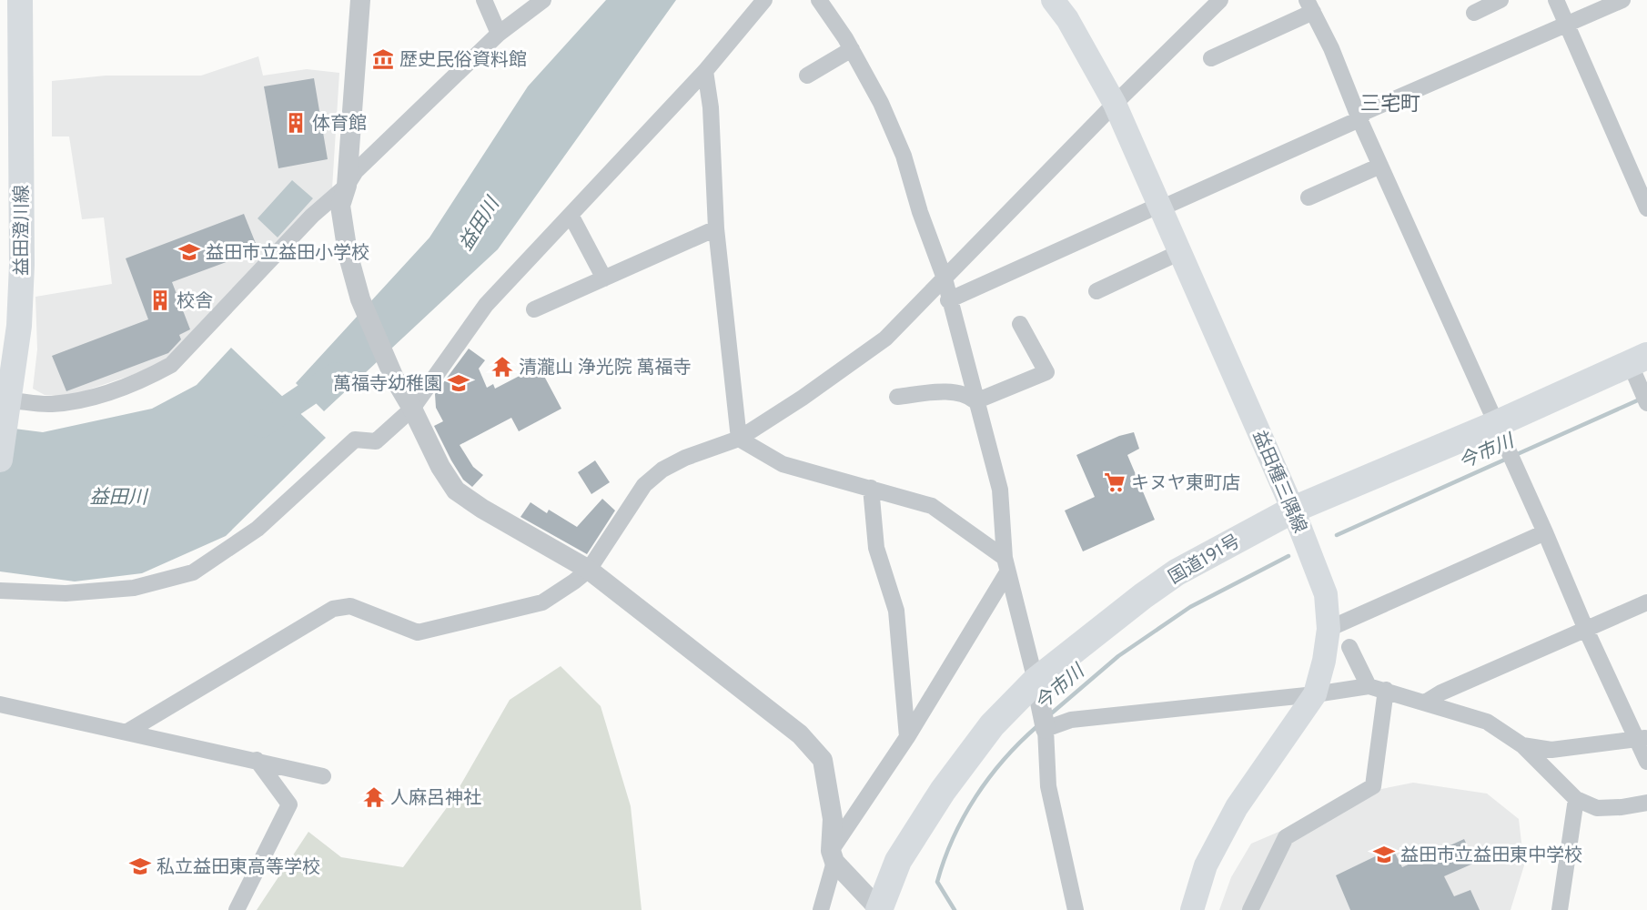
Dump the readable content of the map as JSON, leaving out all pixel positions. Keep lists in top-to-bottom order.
{
  "streets": {
    "highway": ["国道191号"],
    "main road": ["益田澄川線", "益田種三隅線"]
  },
  "crossings": [
    ["益田種三隅線", "国道191号"]
  ],
  "districts": ["三宅町"],
  "water": ["益田川", "今市川"],
  "places": {
    "museum": ["歴史民俗資料館"],
    "building": ["体育館", "校舎"],
    "school or university": [
      "益田市立益田小学校",
      "萬福寺幼稚園",
      "益田市立益田東中学校",
      "私立益田東高等学校"
    ],
    "temple": ["清瀧山 浄光院 萬福寺", "人麻呂神社"],
    "supermarket": ["キヌヤ東町店"]
  }
}
